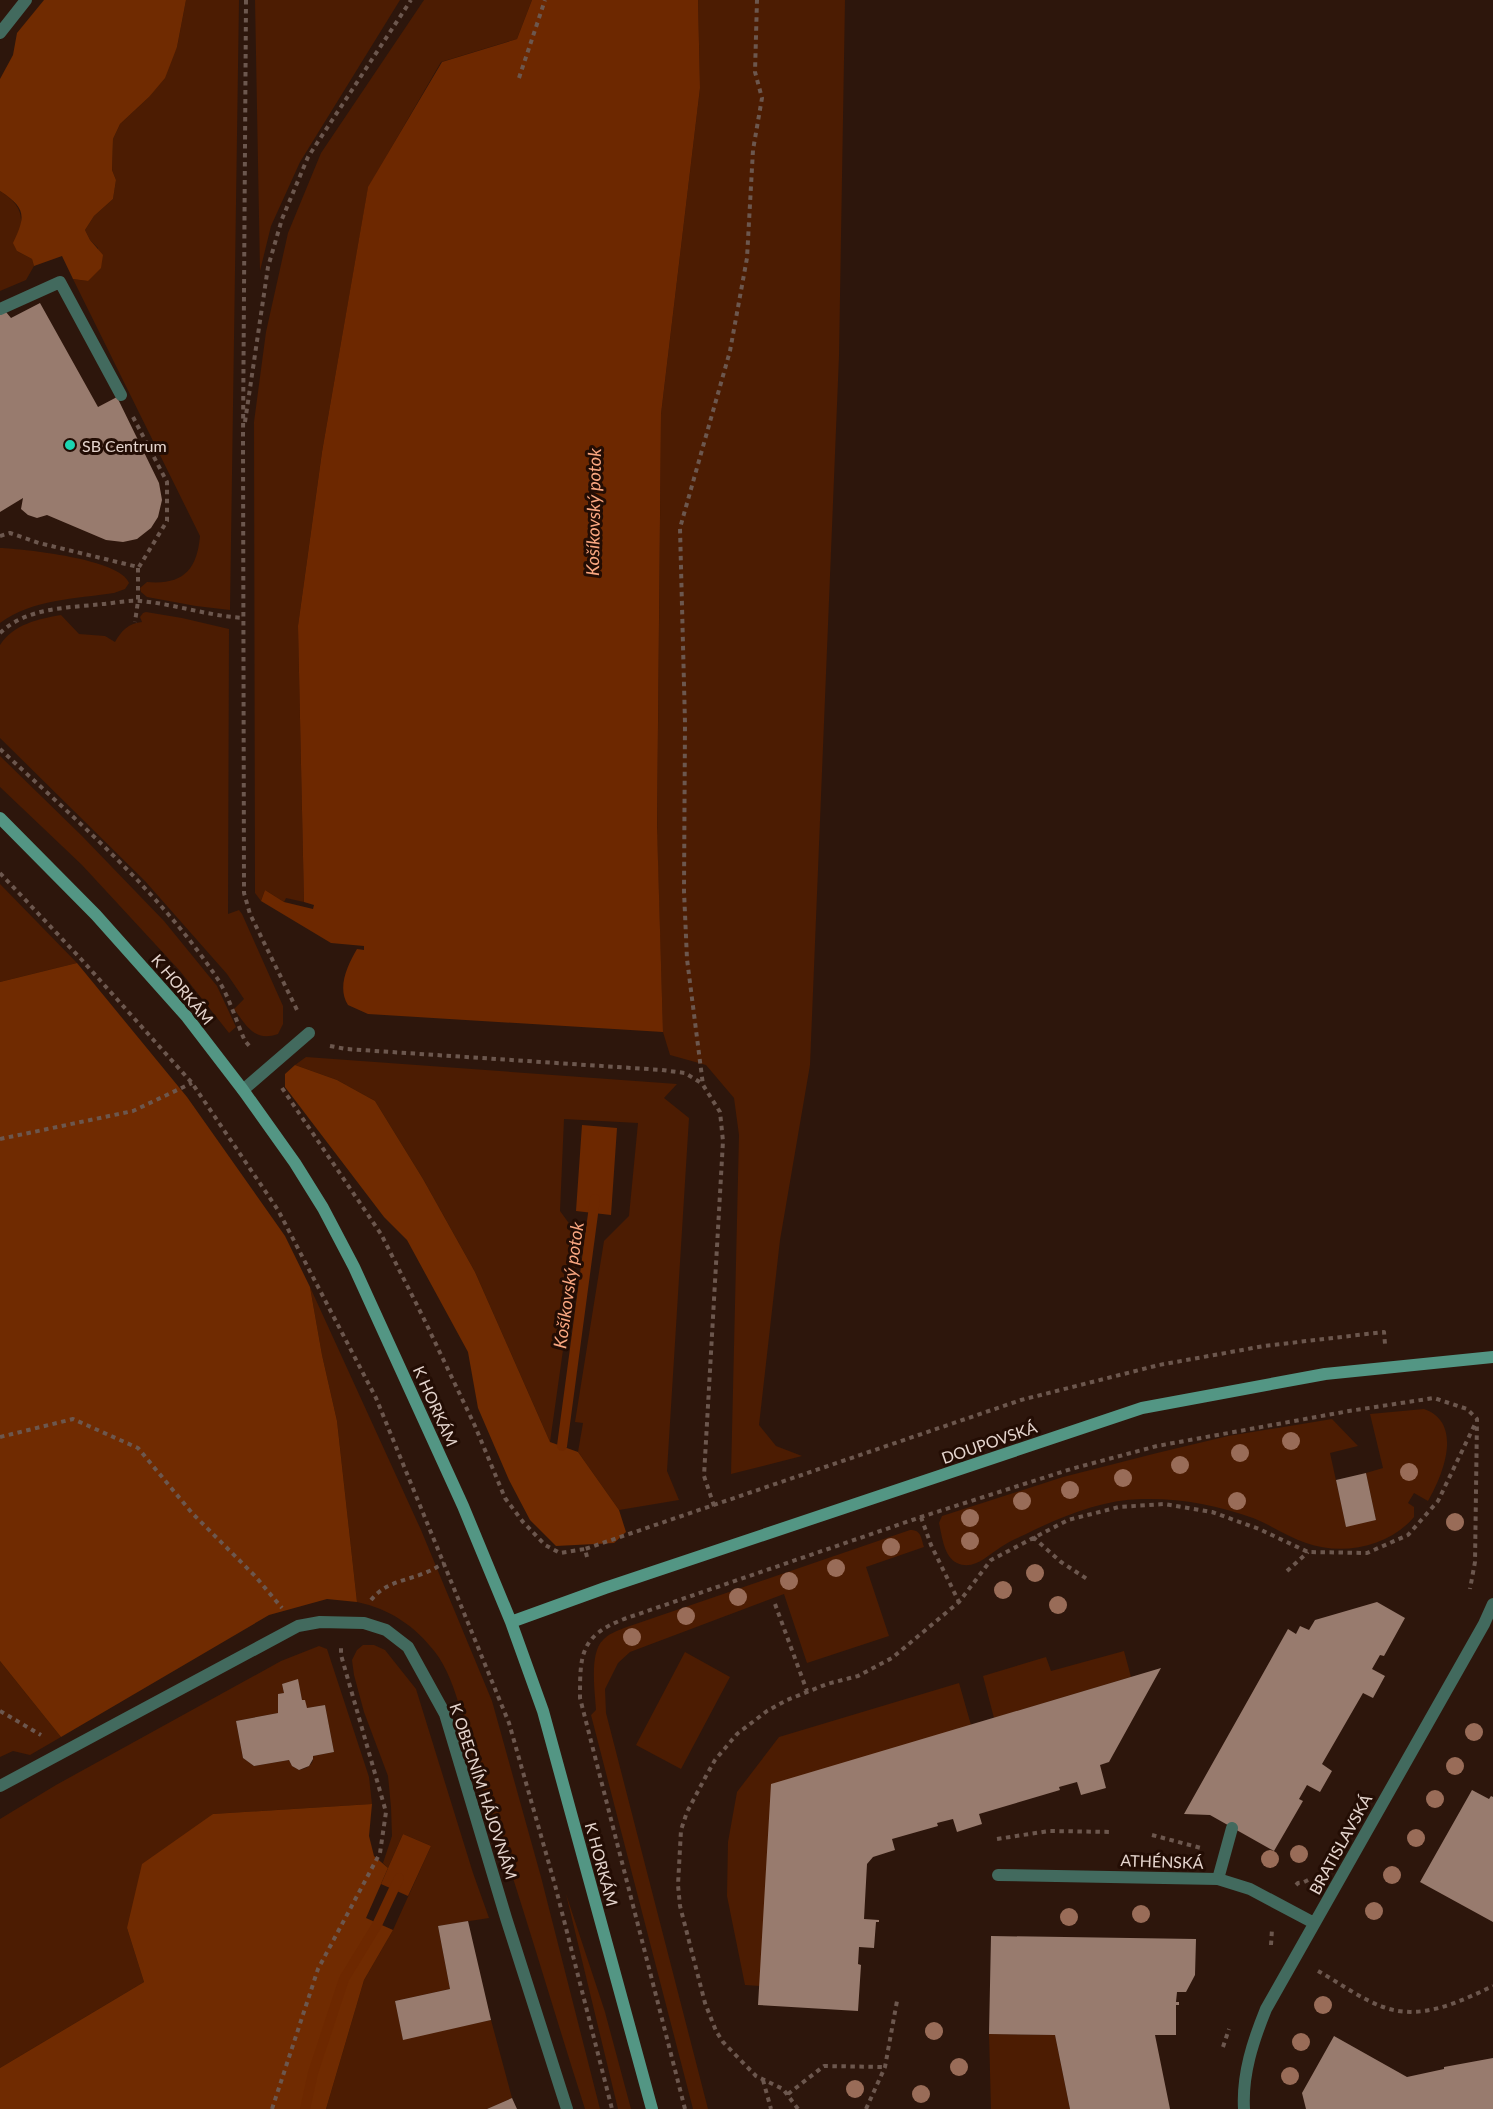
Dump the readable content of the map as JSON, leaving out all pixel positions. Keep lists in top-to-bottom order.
{
  "streets": {
    "main road": ["K HORKÁM", "DOUPOVSKÁ"],
    "street": ["K OBECNÍM HÁJOVNÁM", "BRATISLAVSKÁ", "ATHÉNSKÁ"]
  },
  "crossings": [
    ["K HORKÁM", "DOUPOVSKÁ"],
    ["BRATISLAVSKÁ", "ATHÉNSKÁ"]
  ],
  "water": ["Košíkovský potok"],
  "places": ["SB Centrum"]
}
